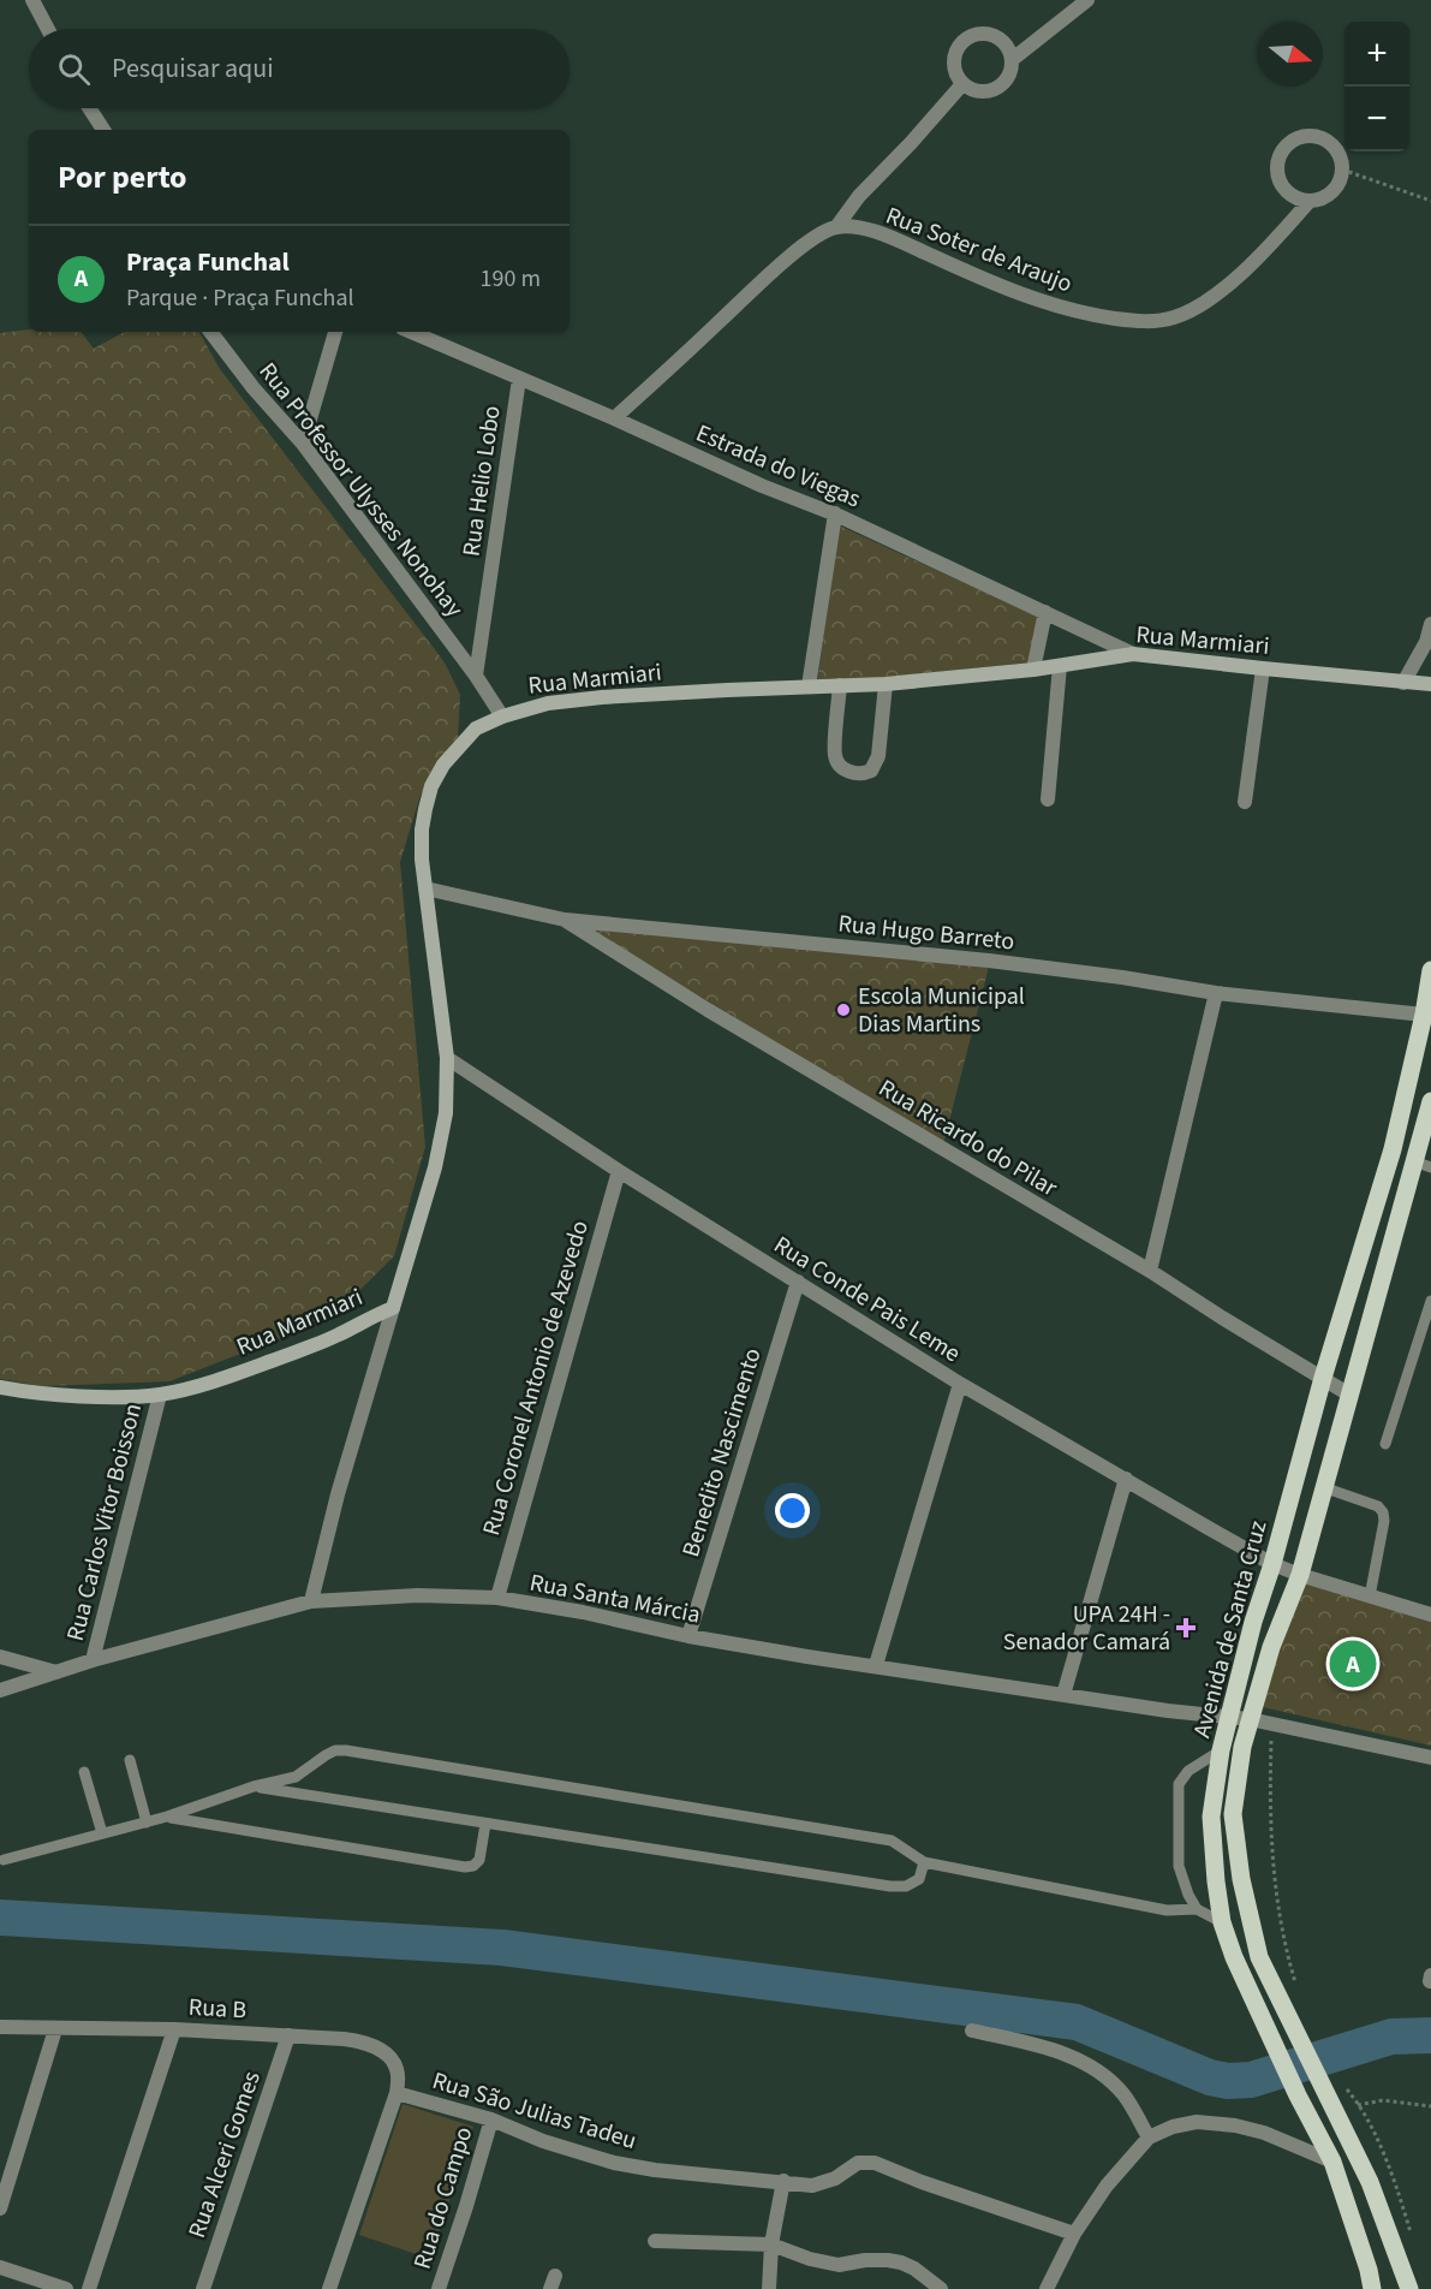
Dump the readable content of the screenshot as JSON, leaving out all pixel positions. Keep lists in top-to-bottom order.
{
  "streets": {
    "main road": ["Avenida de Santa Cruz"],
    "street": [
      "Rua Soter de Araujo",
      "Estrada do Viegas",
      "Rua Helio Lobo",
      "Rua Professor Ulysses Nonohay",
      "Rua Marmiari",
      "Rua Hugo Barreto",
      "Rua Ricardo do Pilar",
      "Rua Conde Pais Leme",
      "Rua Coronel Antonio de Azevedo",
      "Benedito Nascimento",
      "Rua Carlos Vitor Boisson",
      "Rua Santa Márcia",
      "Rua B",
      "Rua São Julias Tadeu",
      "Rua Alceri Gomes",
      "Rua do Campo"
    ]
  },
  "crossings": [
    ["Estrada do Viegas", "Rua Helio Lobo"],
    ["Estrada do Viegas", "Rua Marmiari"],
    ["Rua Helio Lobo", "Rua Professor Ulysses Nonohay"],
    ["Rua Professor Ulysses Nonohay", "Rua Marmiari"],
    ["Rua Marmiari", "Rua Hugo Barreto"],
    ["Rua Marmiari", "Rua Conde Pais Leme"],
    ["Rua Marmiari", "Rua Carlos Vitor Boisson"],
    ["Rua Hugo Barreto", "Rua Ricardo do Pilar"],
    ["Rua Hugo Barreto", "Avenida de Santa Cruz"],
    ["Rua Ricardo do Pilar", "Avenida de Santa Cruz"],
    ["Rua Conde Pais Leme", "Rua Coronel Antonio de Azevedo"],
    ["Rua Conde Pais Leme", "Benedito Nascimento"],
    ["Rua Conde Pais Leme", "Avenida de Santa Cruz"],
    ["Rua Coronel Antonio de Azevedo", "Rua Santa Márcia"],
    ["Benedito Nascimento", "Rua Santa Márcia"],
    ["Rua Carlos Vitor Boisson", "Rua Santa Márcia"],
    ["Rua Santa Márcia", "Avenida de Santa Cruz"],
    ["Rua B", "Rua São Julias Tadeu"],
    ["Rua B", "Rua Alceri Gomes"],
    ["Rua São Julias Tadeu", "Rua do Campo"]
  ],
  "places": {
    "other": ["Escola Municipal Dias Martins"],
    "health": ["UPA 24H - Senador Camará"]
  },
  "north": "right",
  "page": {
    "map_buttons": ["+", "−"],
    "search": "Pesquisar aqui",
    "heading": "Por perto",
    "list": [
      {
        "mark": "A",
        "name": "Praça Funchal",
        "note": "Parque · Praça Funchal",
        "value": "190 m"
      }
    ],
    "pins": "A"
  }
}
